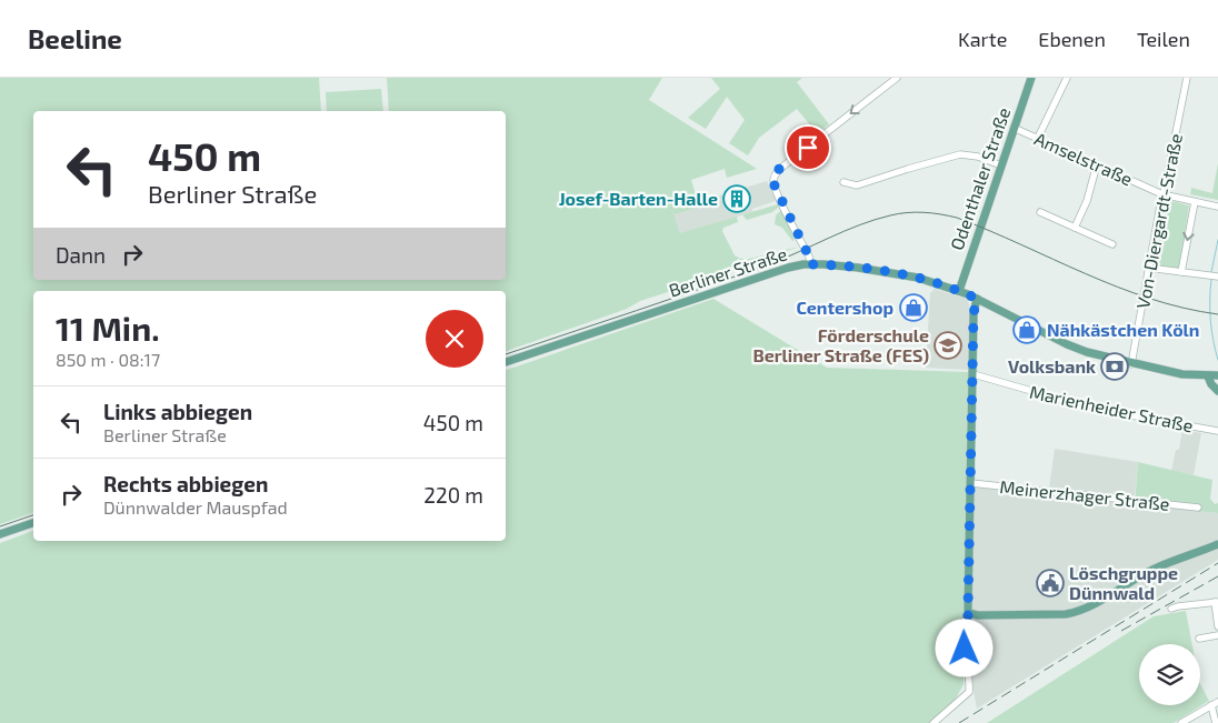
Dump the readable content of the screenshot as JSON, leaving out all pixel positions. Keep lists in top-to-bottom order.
{
  "streets": {
    "main road": ["Odenthaler Straße", "Berliner Straße"],
    "street": [
      "Amselstraße",
      "Von-Diergardt-Straße",
      "Marienheider Straße",
      "Meinerzhager Straße"
    ]
  },
  "crossings": [
    ["Amselstraße", "Odenthaler Straße"],
    ["Amselstraße", "Von-Diergardt-Straße"],
    ["Odenthaler Straße", "Berliner Straße"],
    ["Von-Diergardt-Straße", "Berliner Straße"]
  ],
  "places": {
    "building": ["Josef-Barten-Halle"],
    "shop": ["Centershop", "Nähkästchen Köln"],
    "school or university": ["Förderschule Berliner Straße (FES)"],
    "bank": ["Volksbank"],
    "public building": ["Löschgruppe Dünnwald"]
  },
  "page": {
    "header": "Beeline",
    "nav": ["Karte", "Ebenen", "Teilen"],
    "turn": ["450 m", "Berliner Straße"],
    "then": "Dann",
    "heading": ["11 Min.", "850 m · 08:17"],
    "list": [
      {
        "name": "Links abbiegen",
        "note": "Berliner Straße",
        "value": "450 m"
      },
      {
        "name": "Rechts abbiegen",
        "note": "Dünnwalder Mauspfad",
        "value": "220 m"
      }
    ]
  }
}
